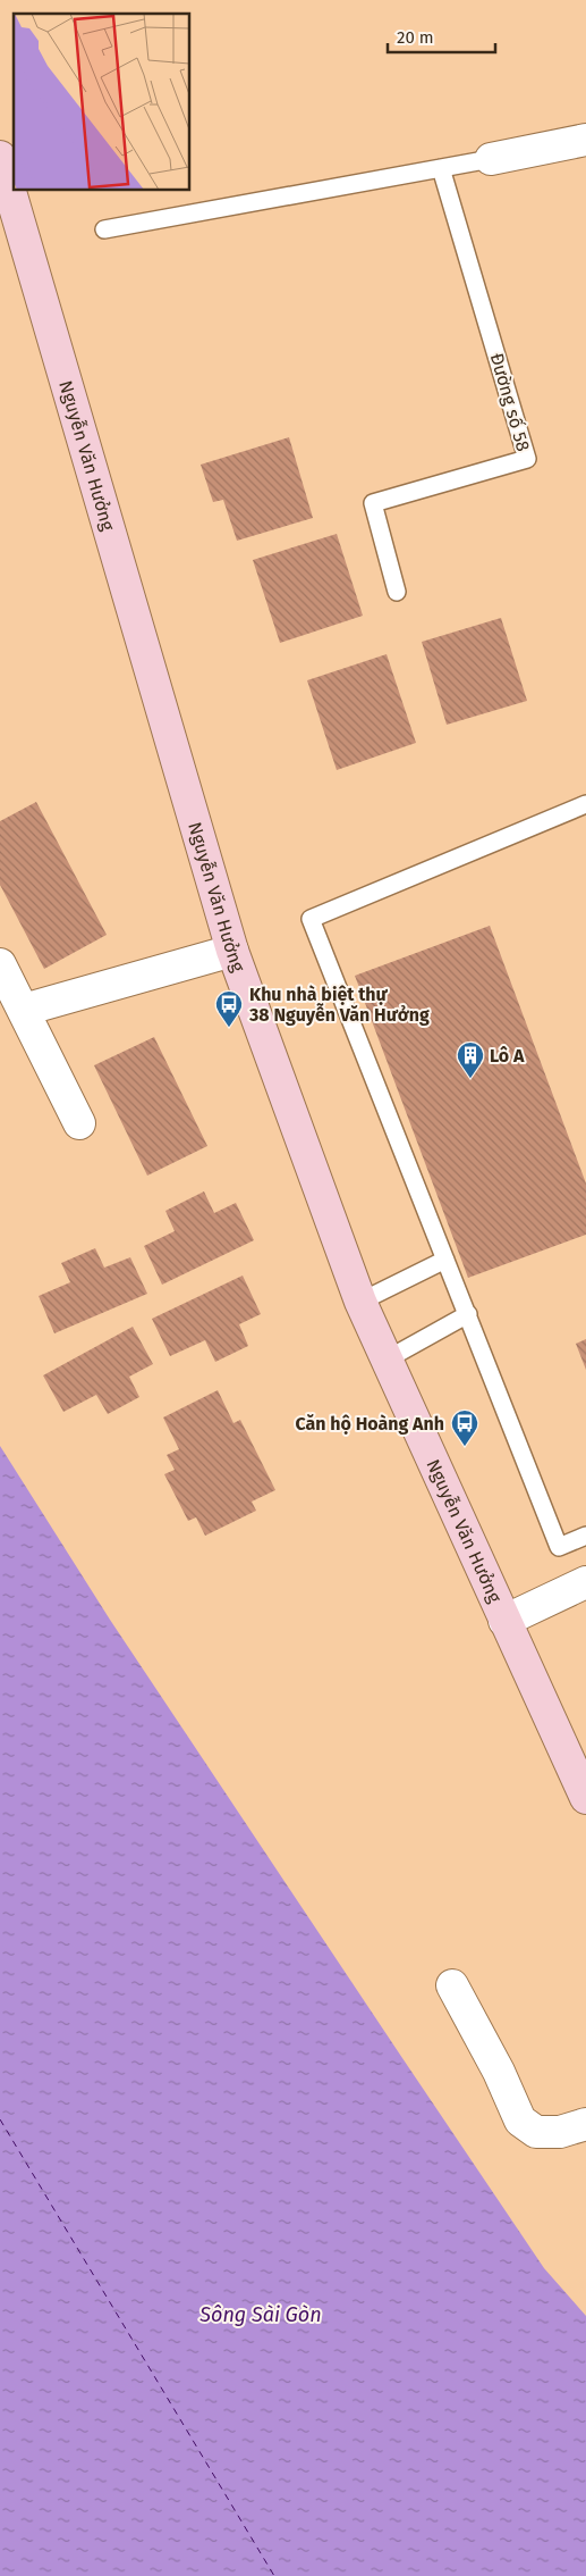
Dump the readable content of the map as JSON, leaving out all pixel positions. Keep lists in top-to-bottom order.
{
  "streets": {
    "main road": ["Nguyễn Văn Hưởng"],
    "lane": ["Đường số 58"]
  },
  "water": ["Sông Sài Gòn"],
  "places": {
    "bus stop": ["Khu nhà biệt thự 38 Nguyễn Văn Hưởng", "Căn hộ Hoàng Anh"],
    "building": ["Lô A"]
  },
  "scale_bar": "20 m"
}
